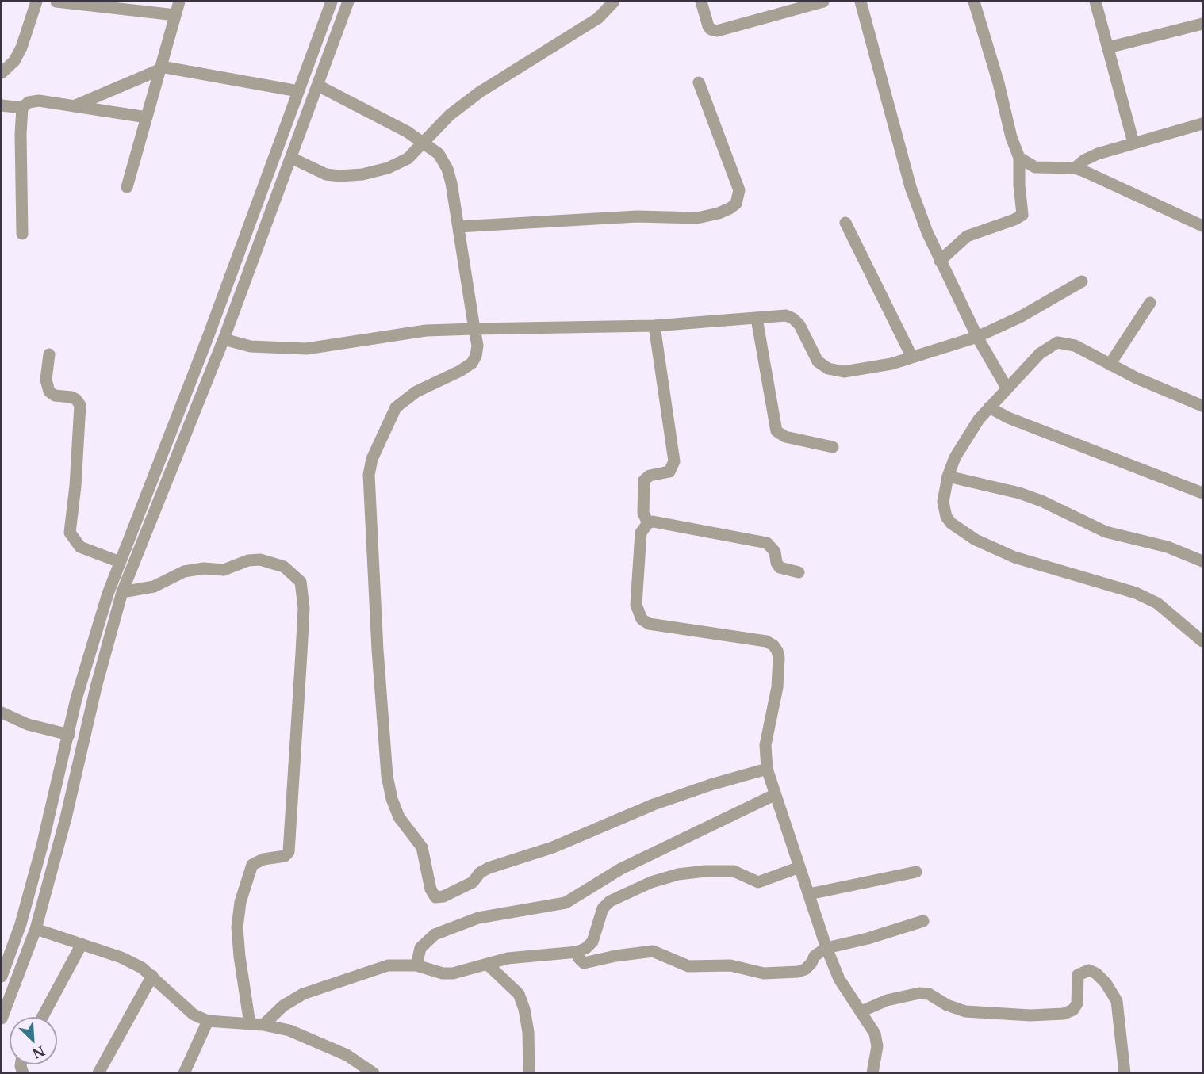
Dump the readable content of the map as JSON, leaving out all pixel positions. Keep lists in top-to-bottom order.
{
  "north": "bottom right"
}
